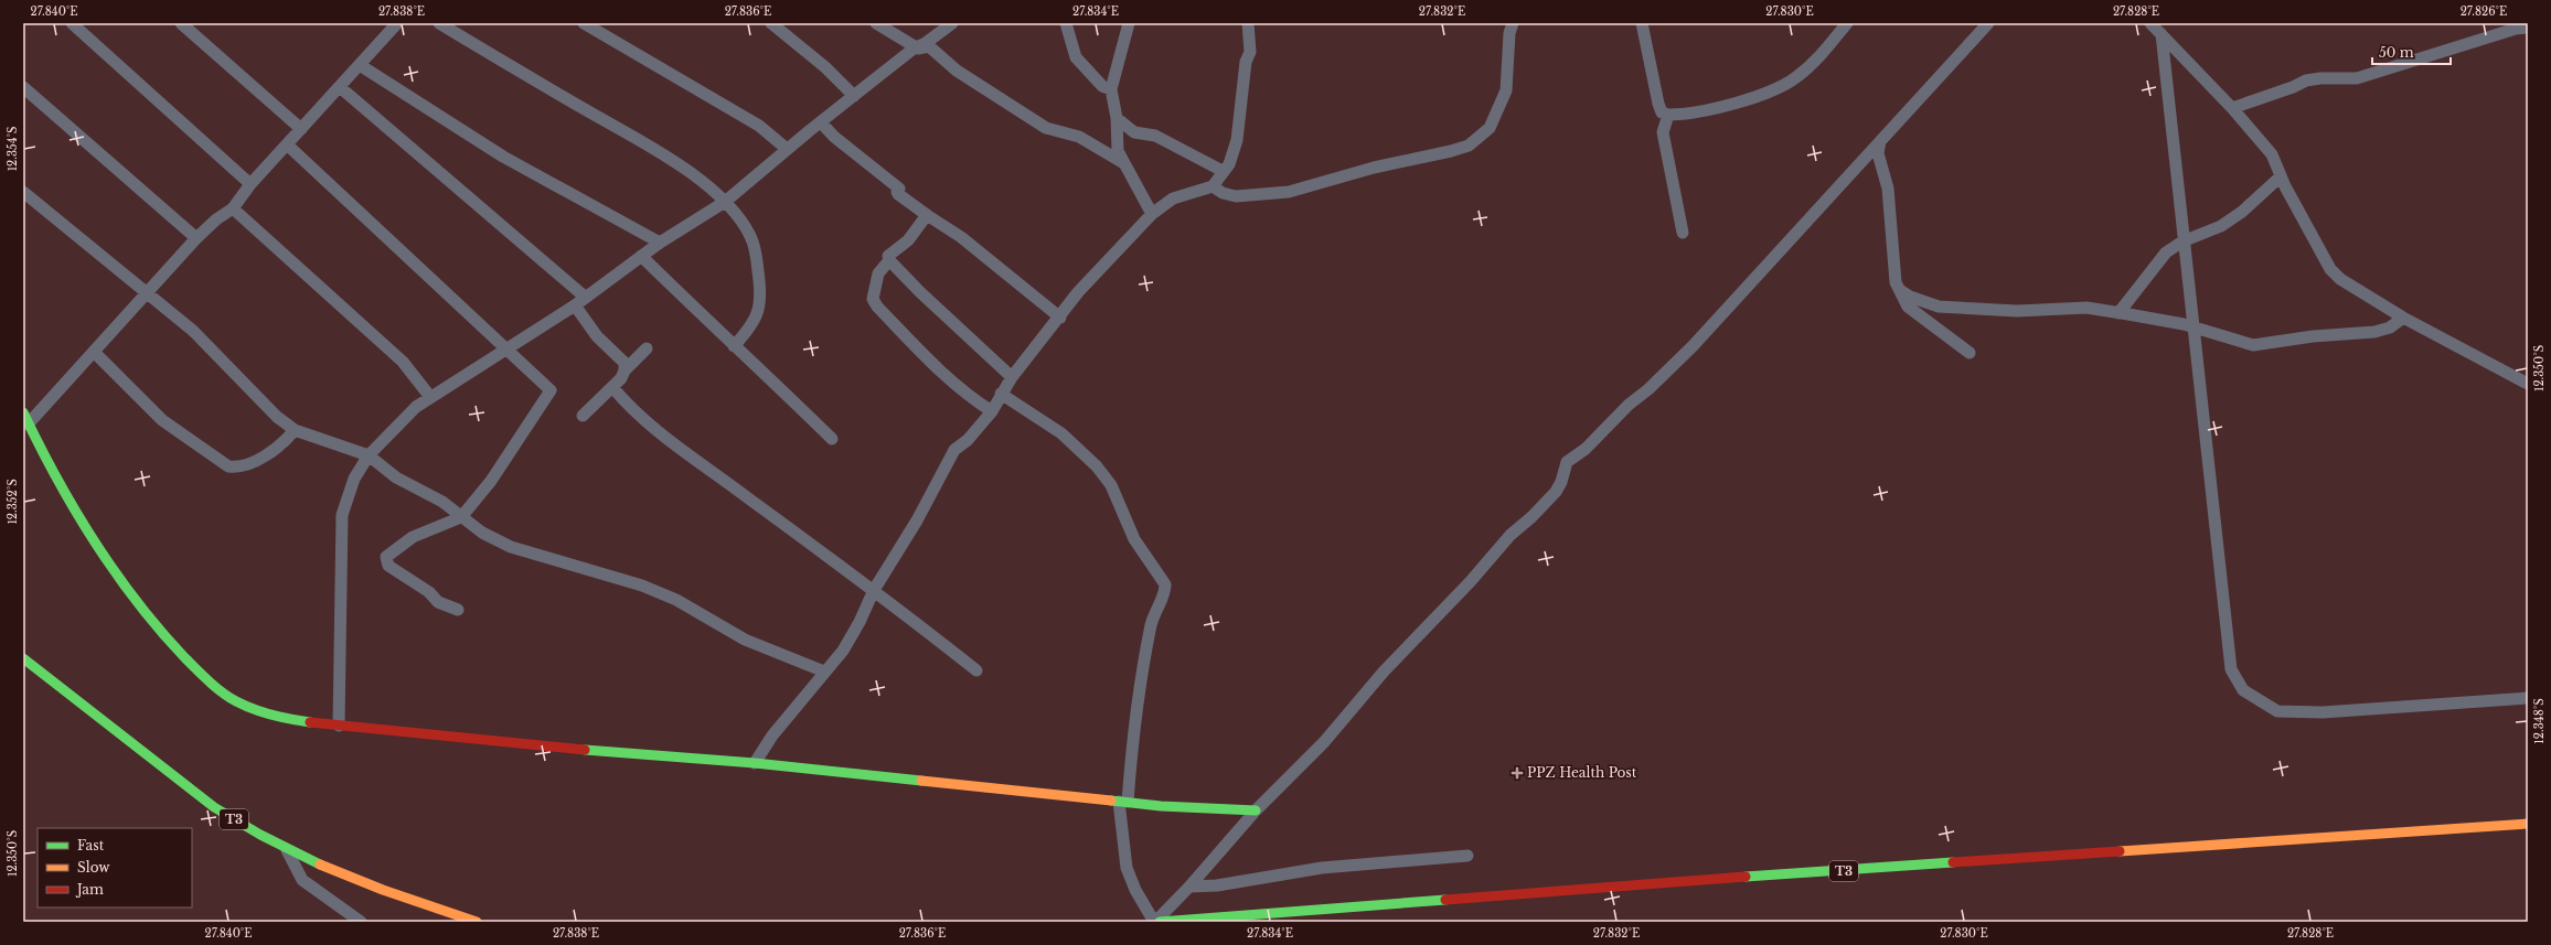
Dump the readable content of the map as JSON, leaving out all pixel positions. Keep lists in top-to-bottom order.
{
  "streets": {
    "main road": ["T3"]
  },
  "places": {
    "health": ["PPZ Health Post"]
  },
  "legend": ["Fast", "Slow", "Jam"],
  "scale_bar": "50 m",
  "coordinates": [
    "27.840°E",
    "27.838°E",
    "27.836°E",
    "27.834°E",
    "27.832°E",
    "27.830°E",
    "27.828°E",
    "27.826°E",
    "12.354°S",
    "12.350°S",
    "12.352°S",
    "12.348°S"
  ]
}
